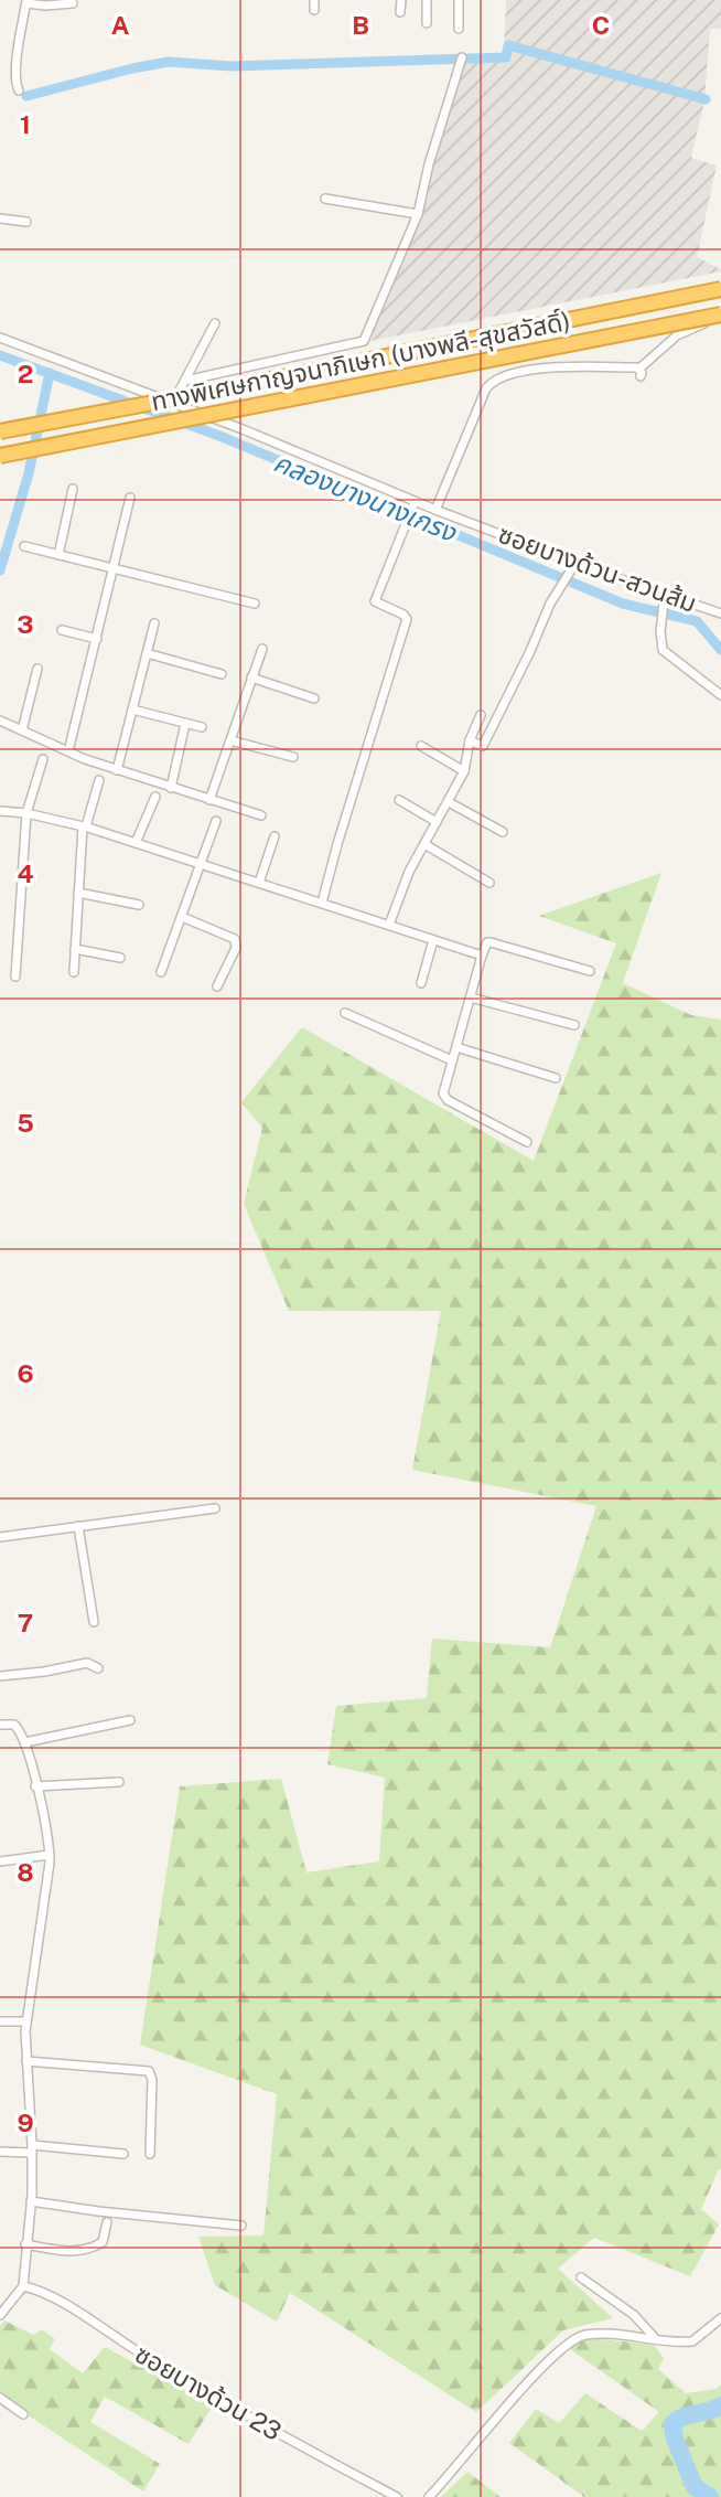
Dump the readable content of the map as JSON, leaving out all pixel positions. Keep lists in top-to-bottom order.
{
  "streets": {
    "highway": ["ทางพิเศษกาญจนาภิเษก (บางพลี-สุขสวัสดิ์)"],
    "street": ["ซอยบางด้วน-สวนส้ม", "ซอยบางด้วน 23"]
  },
  "water": ["คลองบางนางเกรง"],
  "grid": {
    "columns": ["A", "B", "C"],
    "rows": [
      "1",
      "2",
      "3",
      "4",
      "5",
      "6",
      "7",
      "8",
      "9"
    ]
  }
}
